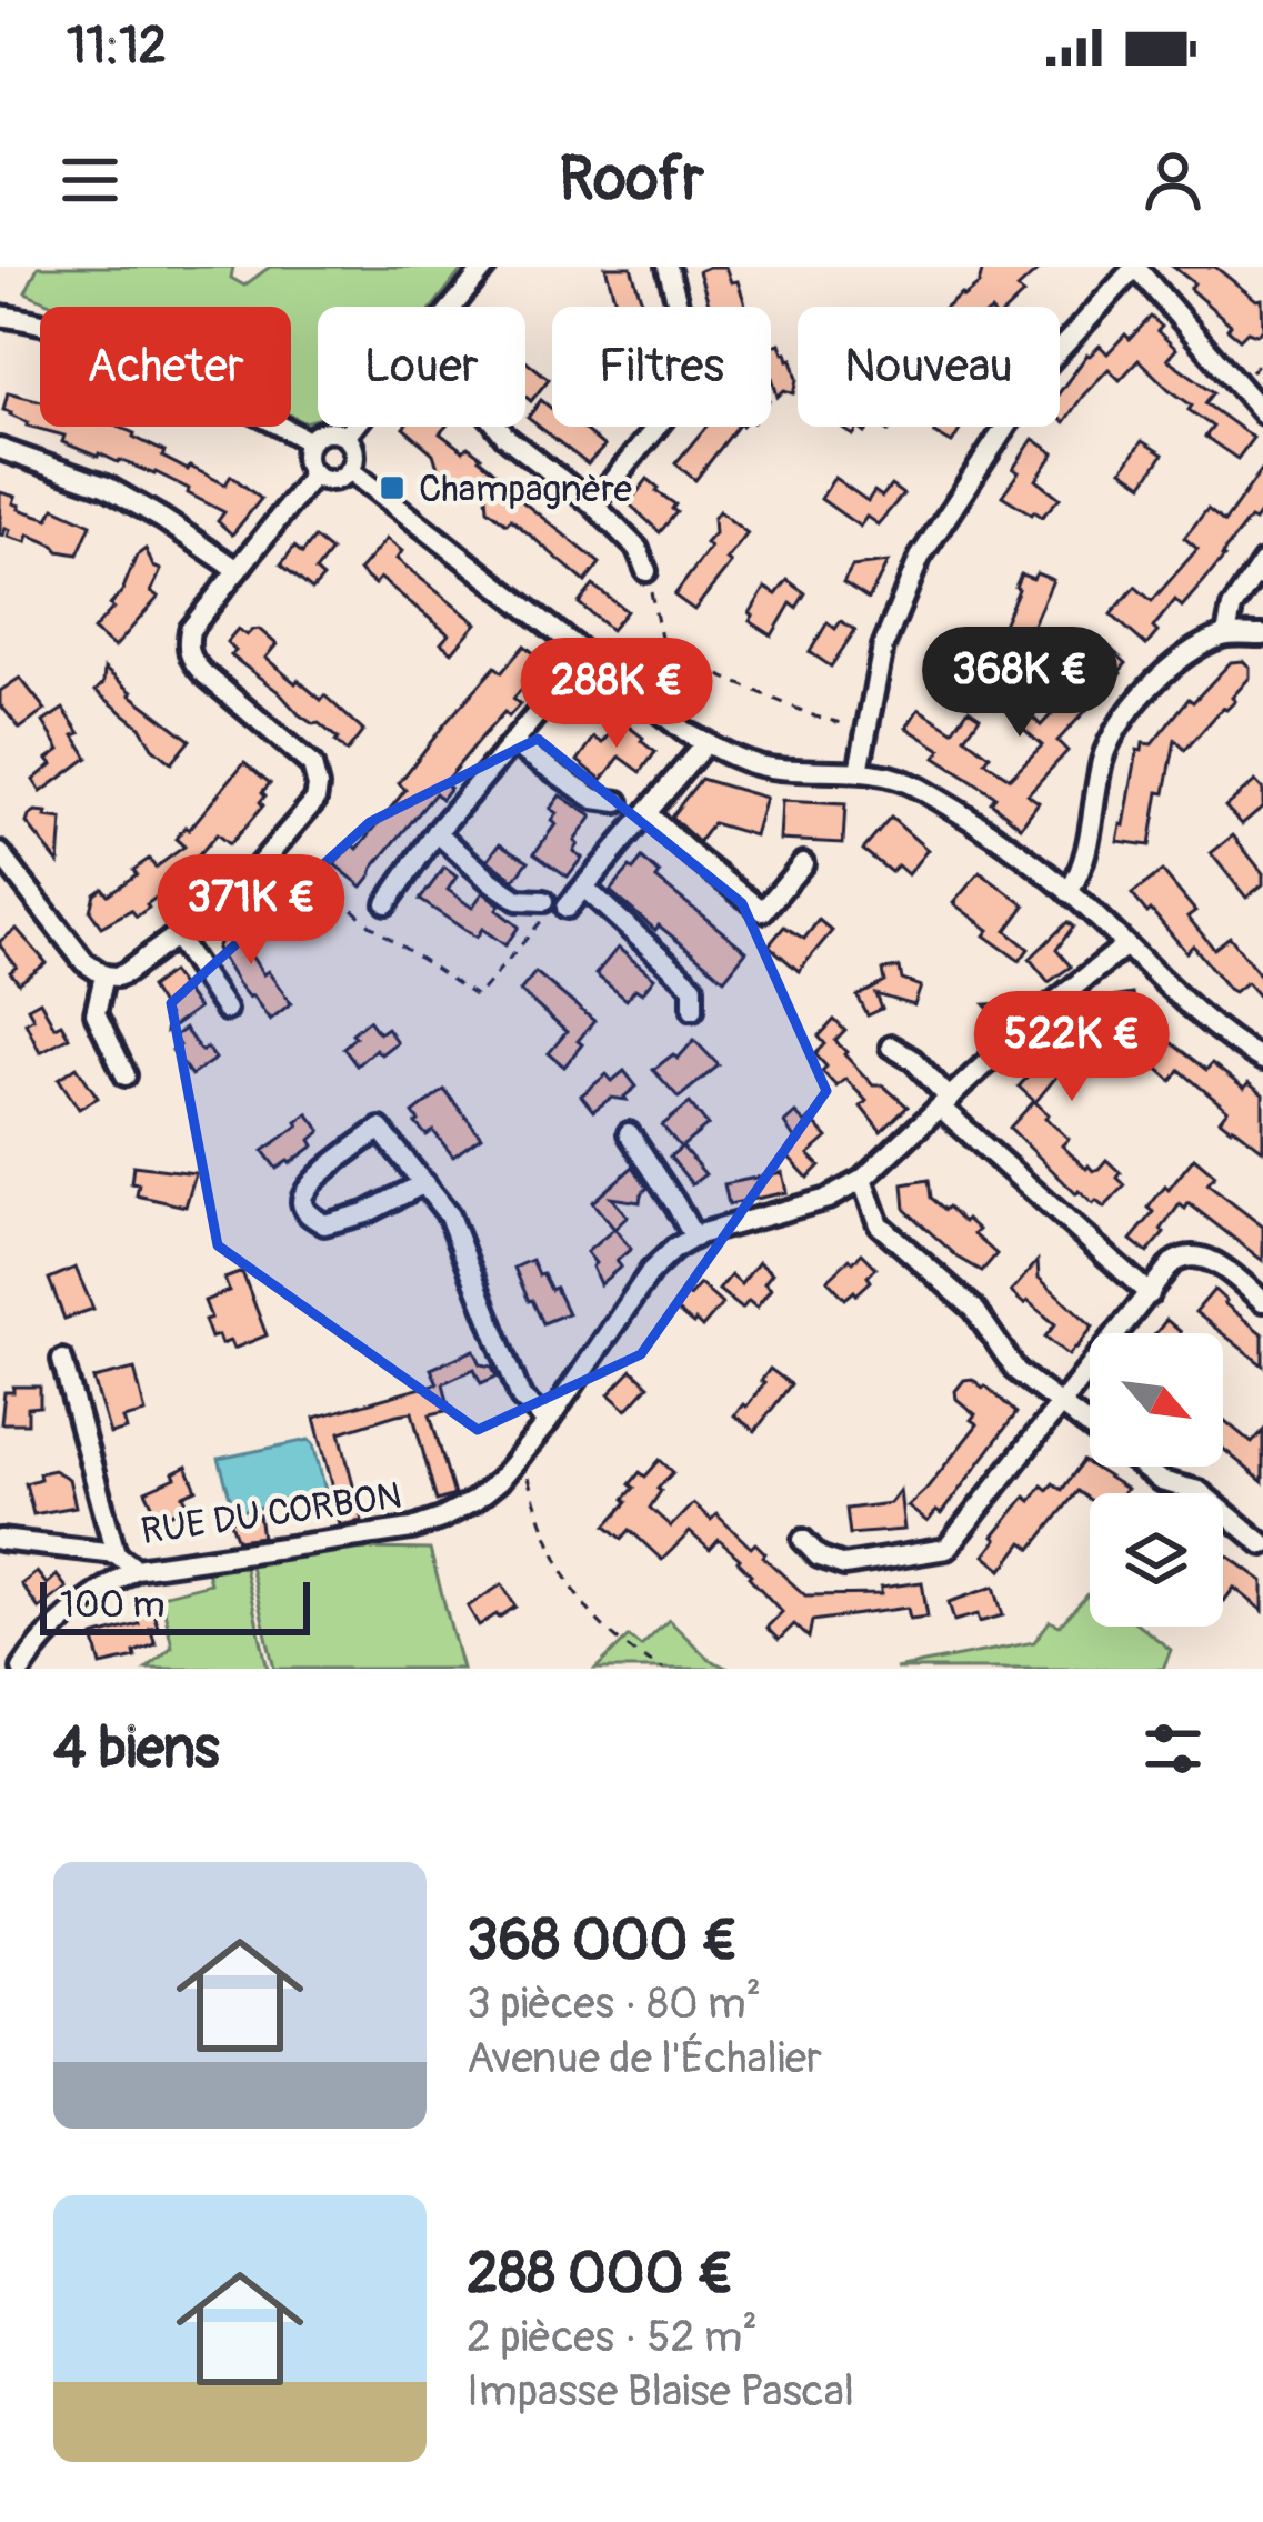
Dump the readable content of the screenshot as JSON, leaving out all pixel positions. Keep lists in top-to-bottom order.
{
  "streets": {
    "street": ["RUE DU CORBON"]
  },
  "places": {
    "transit": ["Champagnère"]
  },
  "scale_bar": "100 m",
  "north": "bottom right",
  "page": {
    "status": "11:12",
    "header": "Roofr",
    "chip": [
      "Acheter",
      "Louer",
      "Filtres",
      "Nouveau"
    ],
    "price": [
      "368K €",
      "288K €",
      "371K €",
      "522K €"
    ],
    "scale": "100 m",
    "heading": "4 biens",
    "list": [
      {
        "name": "368 000 €",
        "note": "3 pièces · 80 m² · Avenue de l'Échalier"
      },
      {
        "name": "288 000 €",
        "note": "2 pièces · 52 m² · Impasse Blaise Pascal"
      }
    ]
  }
}
